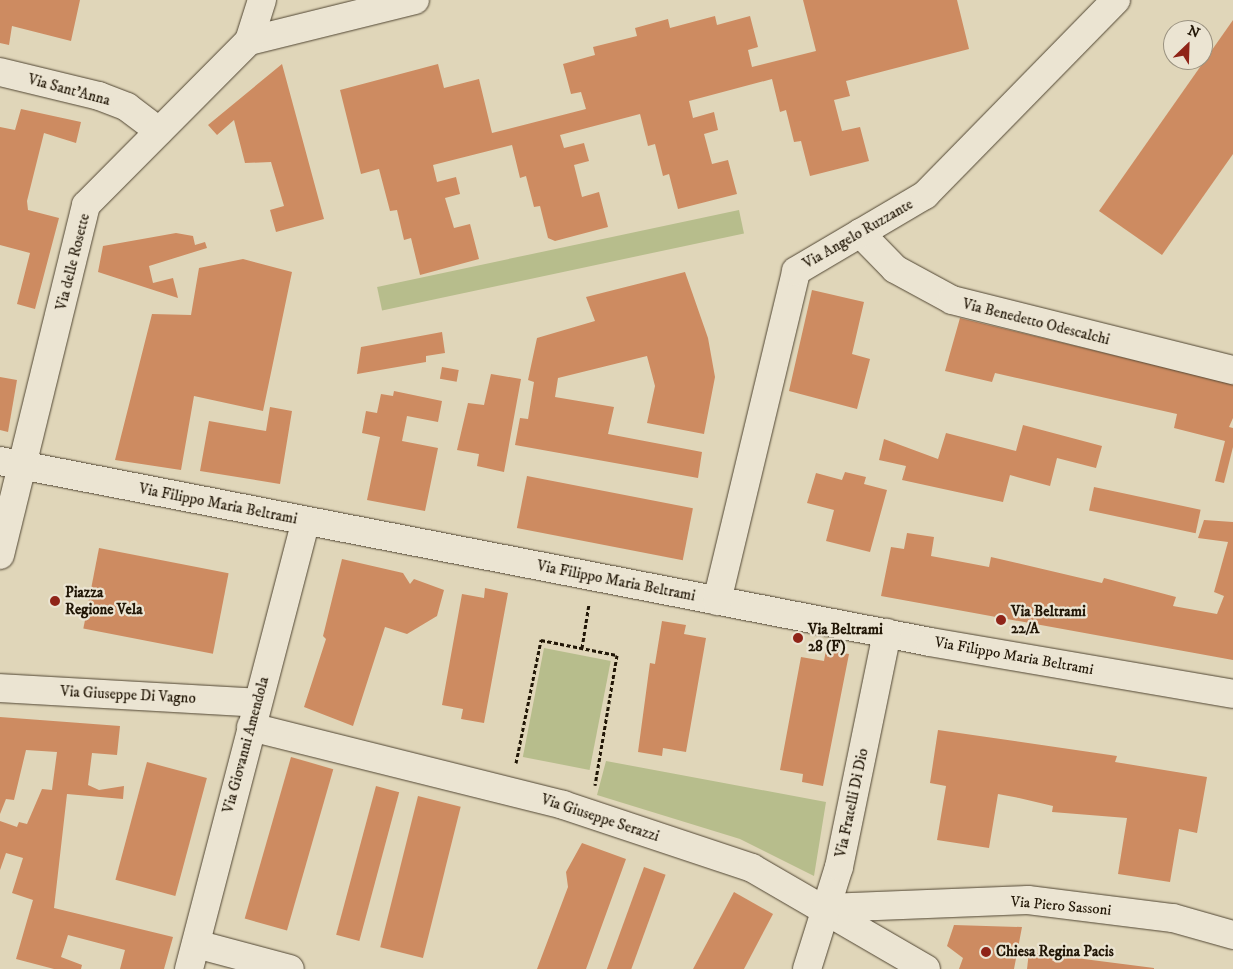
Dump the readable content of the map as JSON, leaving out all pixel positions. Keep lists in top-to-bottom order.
{
  "streets": {
    "street": [
      "Via Sant'Anna",
      "Via Angelo Ruzzante",
      "Via delle Rosette",
      "Via Benedetto Odescalchi",
      "Via Filippo Maria Beltrami",
      "Via Giuseppe Di Vagno",
      "Via Giovanni Amendola",
      "Via Fratelli Di Dio",
      "Via Giuseppe Serazzi",
      "Via Piero Sassoni"
    ]
  },
  "crossings": [
    ["Via Sant'Anna", "Via delle Rosette"],
    ["Via Angelo Ruzzante", "Via Benedetto Odescalchi"],
    ["Via Angelo Ruzzante", "Via Filippo Maria Beltrami"],
    ["Via delle Rosette", "Via Filippo Maria Beltrami"],
    ["Via Filippo Maria Beltrami", "Via Giovanni Amendola"],
    ["Via Filippo Maria Beltrami", "Via Fratelli Di Dio"],
    ["Via Giuseppe Di Vagno", "Via Giovanni Amendola"],
    ["Via Giuseppe Di Vagno", "Via Giuseppe Serazzi"],
    ["Via Giovanni Amendola", "Via Giuseppe Serazzi"],
    ["Via Fratelli Di Dio", "Via Giuseppe Serazzi"],
    ["Via Fratelli Di Dio", "Via Piero Sassoni"],
    ["Via Giuseppe Serazzi", "Via Piero Sassoni"]
  ],
  "places": [
    "Piazza Regione Vela",
    "Via Beltrami 22/A",
    "Via Beltrami 28 (F)",
    "Chiesa Regina Pacis"
  ],
  "north": "top right"
}
